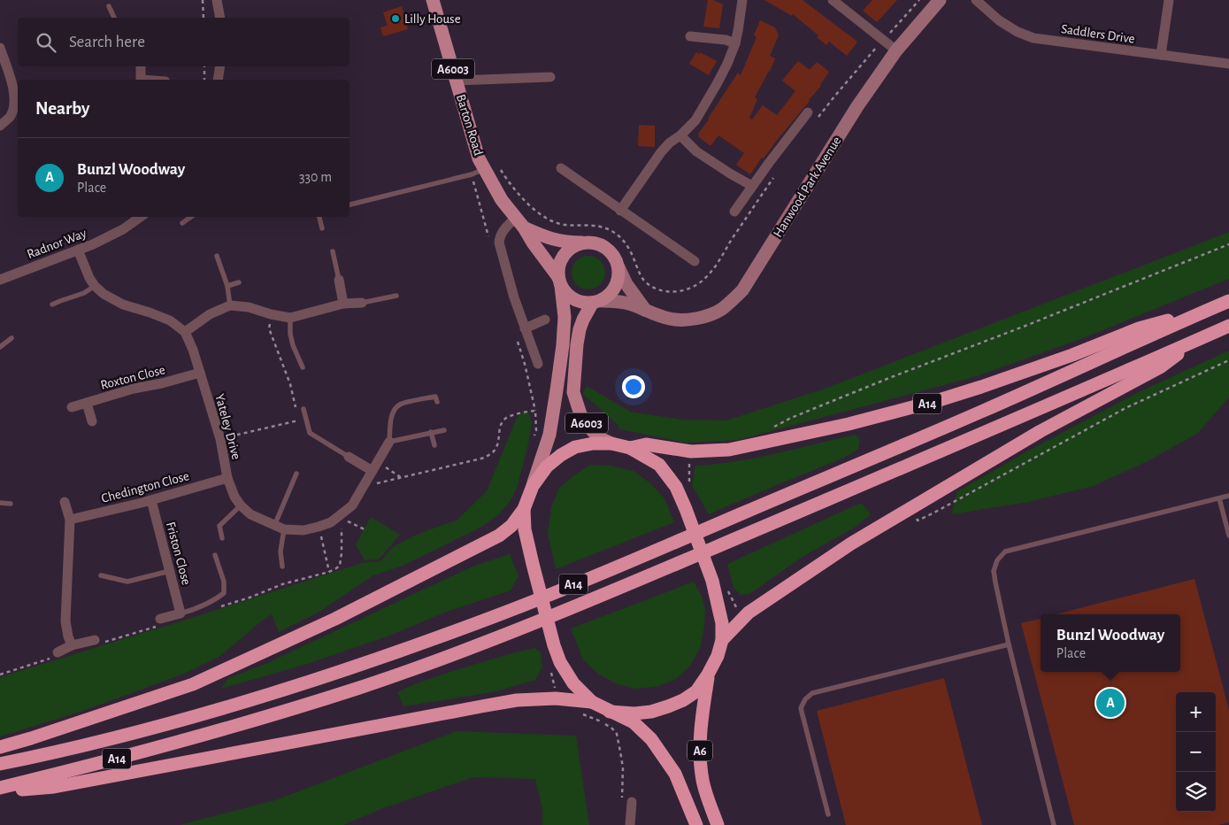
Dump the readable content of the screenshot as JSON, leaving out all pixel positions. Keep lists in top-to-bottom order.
{
  "streets": {
    "highway": ["A14", "A6"],
    "main road": ["A6003", "Barton Road"],
    "street": [
      "Saddlers Drive",
      "Hanwood Park Avenue",
      "Radnor Way",
      "Roxton Close",
      "Yateley Drive",
      "Chedington Close",
      "Friston Close"
    ]
  },
  "crossings": [
    ["A6003", "Barton Road"],
    ["A6003", "Hanwood Park Avenue"],
    ["Barton Road", "Hanwood Park Avenue"],
    ["Roxton Close", "Yateley Drive"],
    ["Yateley Drive", "Chedington Close"],
    ["Chedington Close", "Friston Close"]
  ],
  "places": ["Lilly House"],
  "page": {
    "search": "Search here",
    "heading": "Nearby",
    "list": [
      {
        "mark": "A",
        "name": "Bunzl Woodway",
        "note": "Place",
        "value": "330 m"
      }
    ],
    "popup": ["Bunzl Woodway", "Place"],
    "pins": "A",
    "map_buttons": ["+", "−"]
  }
}
